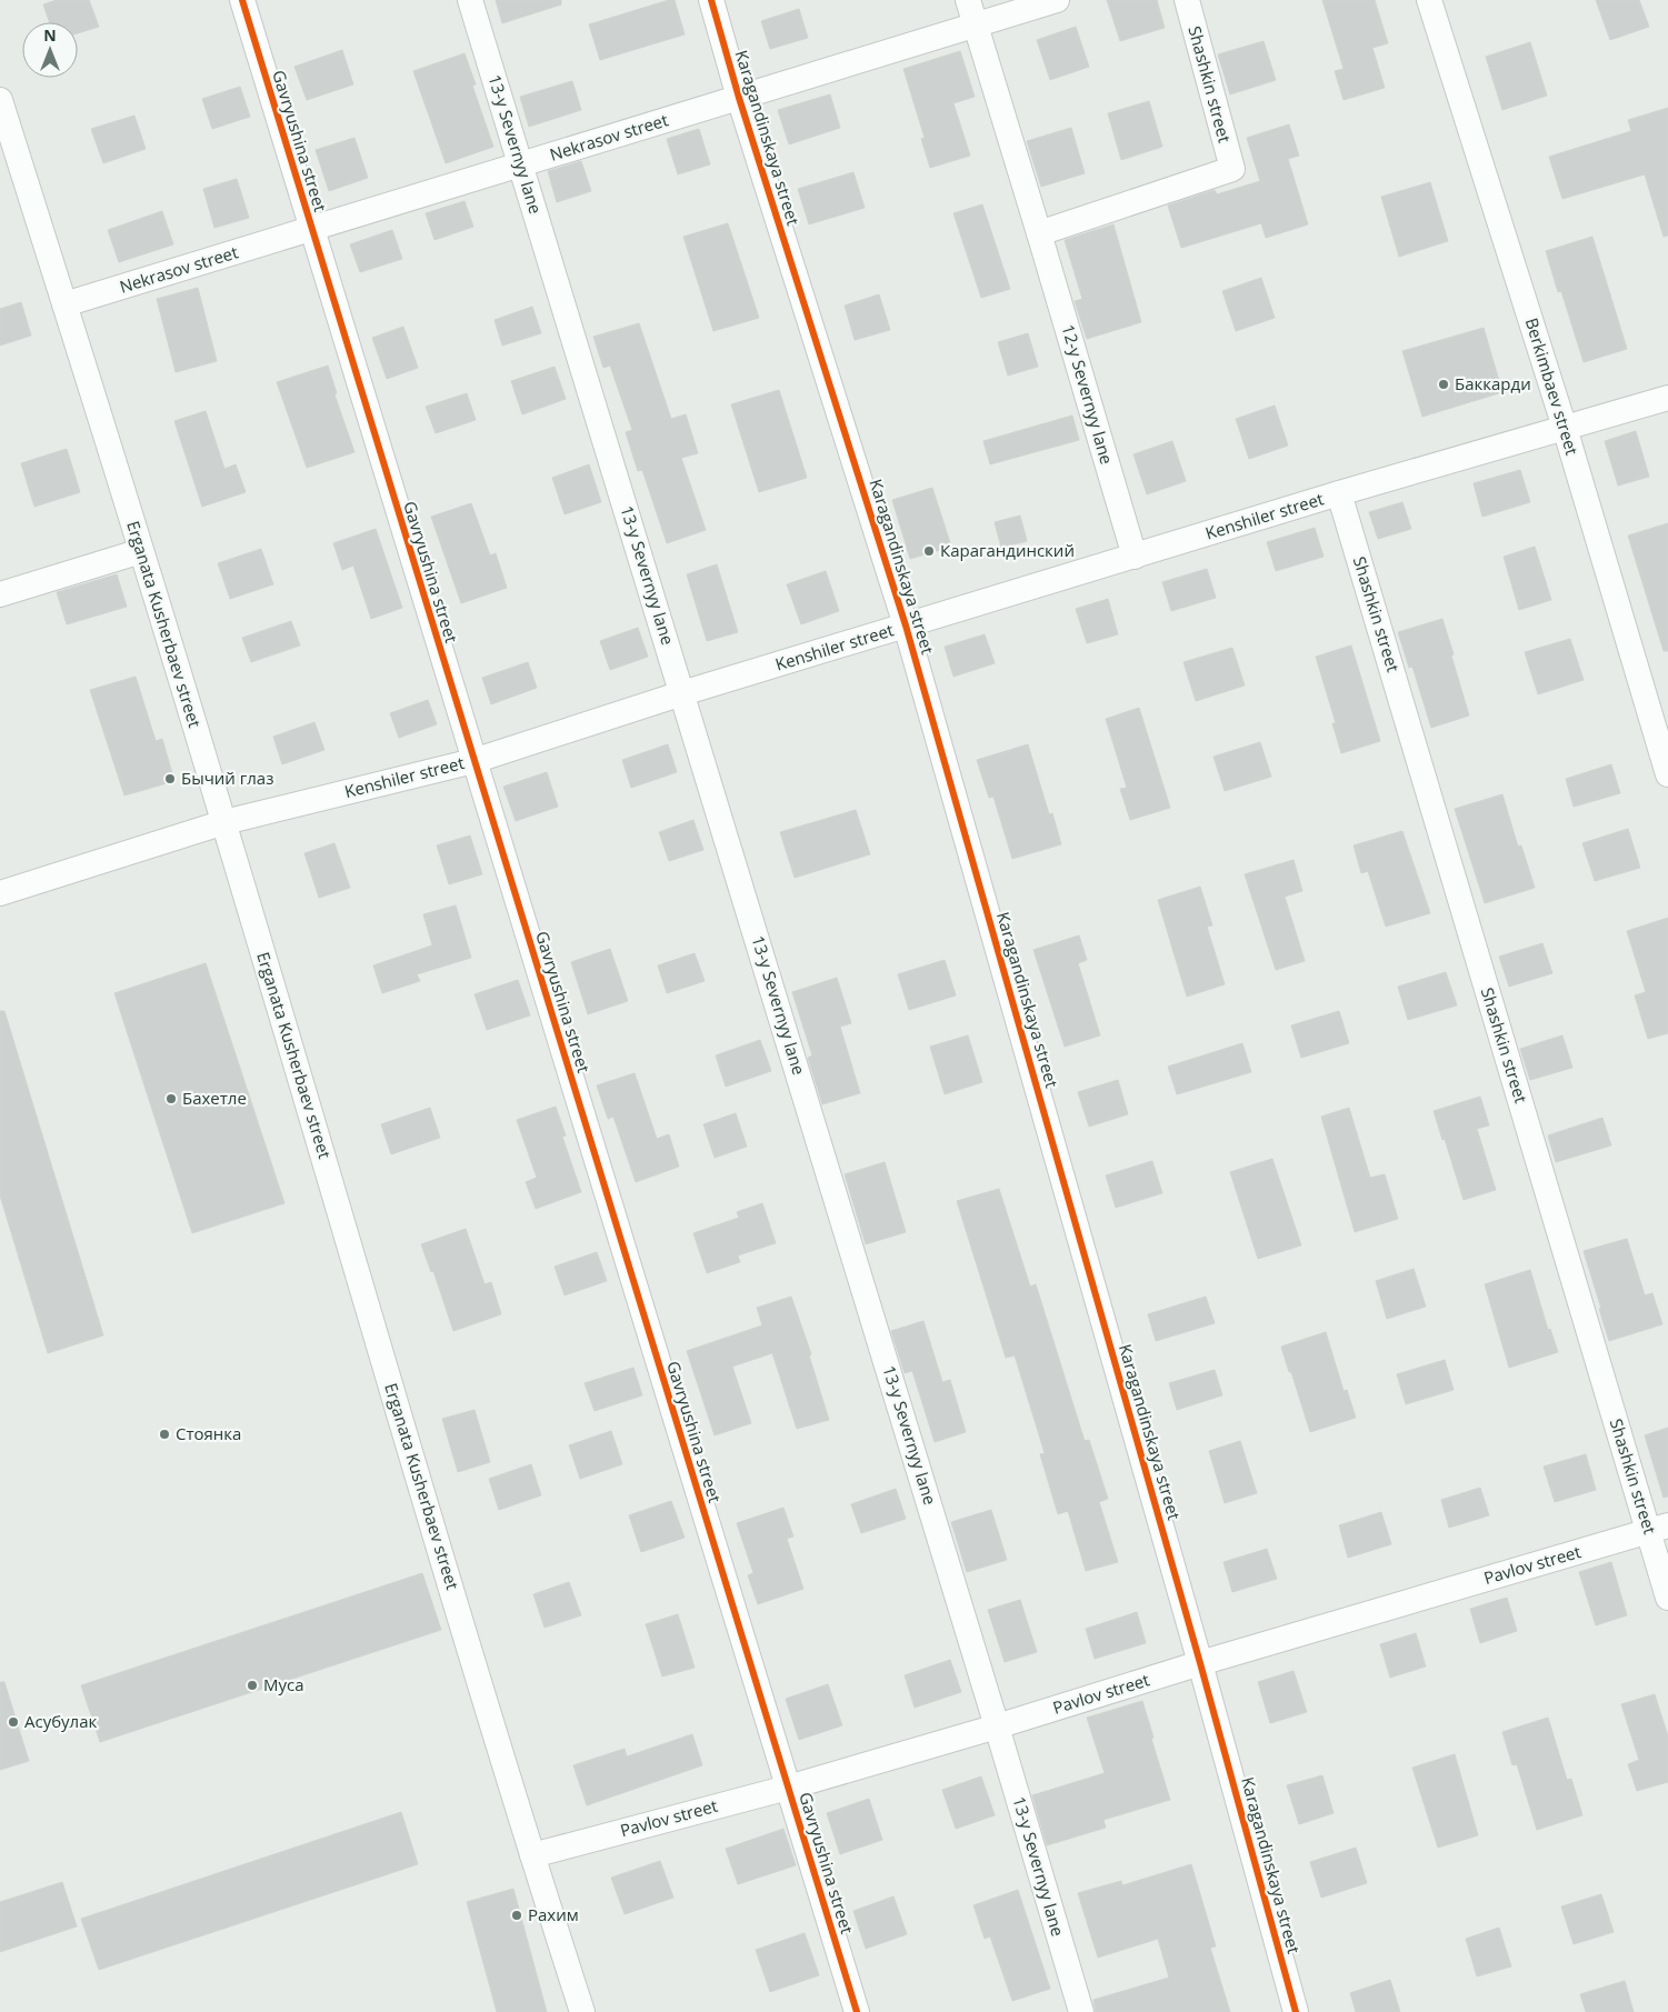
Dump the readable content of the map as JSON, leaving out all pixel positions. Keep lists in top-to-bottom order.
{
  "streets": {
    "street": [
      "Shashkin street",
      "Nekrasov street",
      "Karagandinskaya street",
      "Gavryushina street",
      "13-y Severnyy lane",
      "Berkimbaev street",
      "12-y Severnyy lane",
      "Kenshiler street",
      "Erganata Kusherbaev street",
      "Pavlov street"
    ]
  },
  "crossings": [
    ["Shashkin street", "12-y Severnyy lane"],
    ["Shashkin street", "Kenshiler street"],
    ["Shashkin street", "Pavlov street"],
    ["Nekrasov street", "Karagandinskaya street"],
    ["Nekrasov street", "Gavryushina street"],
    ["Nekrasov street", "13-y Severnyy lane"],
    ["Nekrasov street", "12-y Severnyy lane"],
    ["Nekrasov street", "Erganata Kusherbaev street"],
    ["Karagandinskaya street", "Kenshiler street"],
    ["Karagandinskaya street", "Pavlov street"],
    ["Gavryushina street", "Kenshiler street"],
    ["Gavryushina street", "Pavlov street"],
    ["13-y Severnyy lane", "Kenshiler street"],
    ["13-y Severnyy lane", "Pavlov street"],
    ["Berkimbaev street", "Kenshiler street"],
    ["12-y Severnyy lane", "Kenshiler street"],
    ["Kenshiler street", "Erganata Kusherbaev street"],
    ["Erganata Kusherbaev street", "Pavlov street"]
  ],
  "places": [
    "Баккарди",
    "Карагандинский",
    "Бычий глаз",
    "Бахетле",
    "Стоянка",
    "Муса",
    "Асубулак",
    "Рахим"
  ],
  "north": "top"
}
